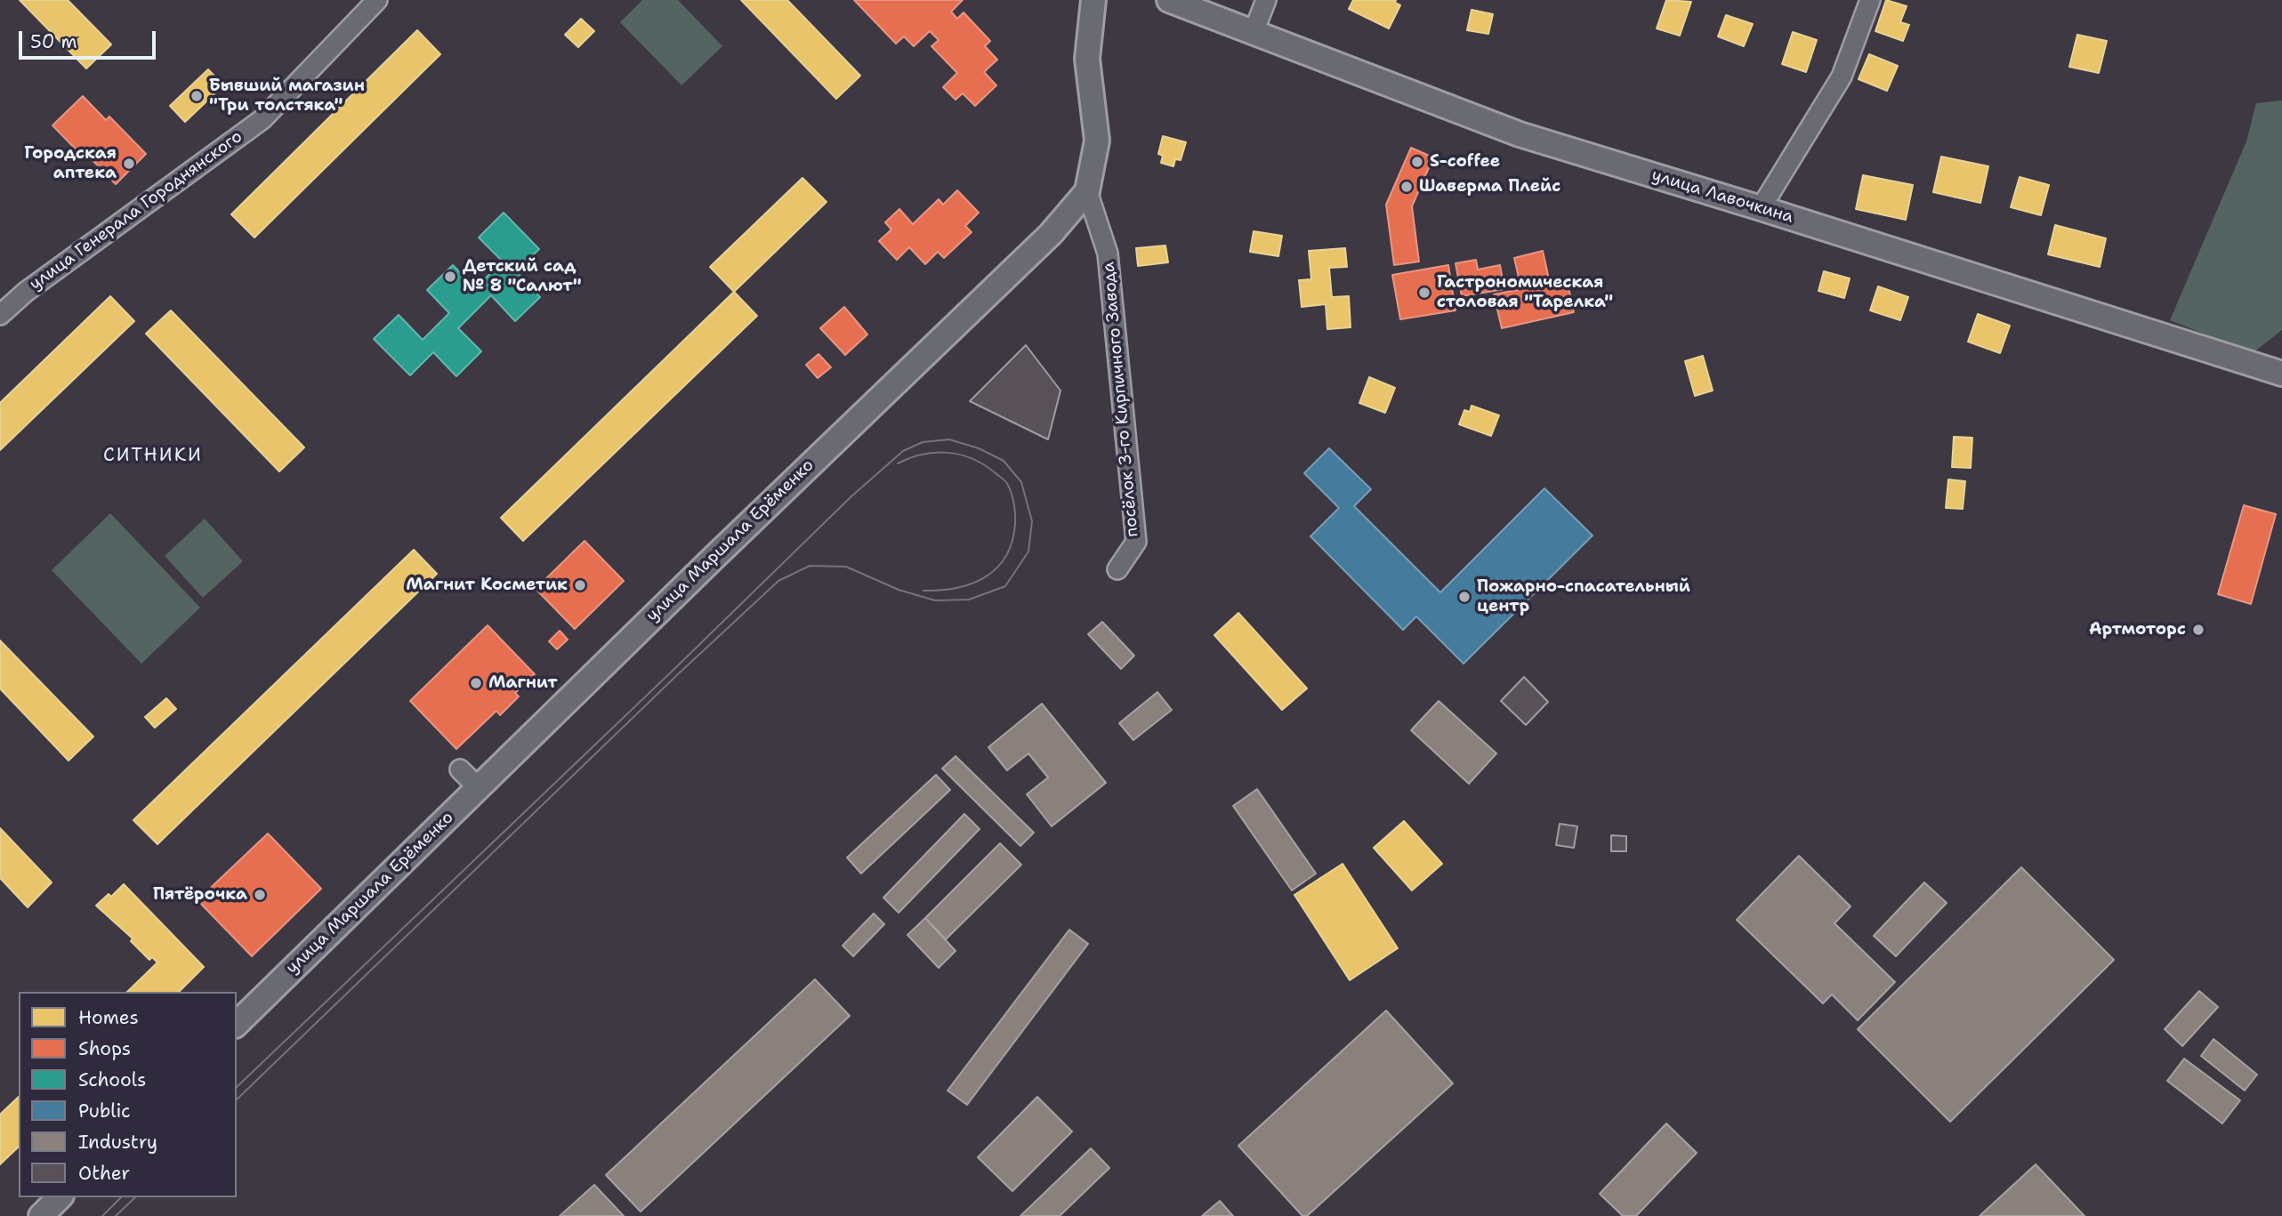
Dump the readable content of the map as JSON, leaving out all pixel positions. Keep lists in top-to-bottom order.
{
  "streets": {
    "main road": ["улица Лавочкина", "улица Маршала Ерёменко"],
    "street": ["улица Генерала Городнянского", "посёлок 3-го Кирпичного Завода"]
  },
  "crossings": [
    ["посёлок 3-го Кирпичного Завода", "улица Маршала Ерёменко"]
  ],
  "districts": ["СИТНИКИ"],
  "places": [
    "Бывший магазин \"Три толстяка\"",
    "S-coffee",
    "Городская аптека",
    "Шаверма Плейс",
    "Детский сад № 8 \"Салют\"",
    "Гастрономическая столовая \"Тарелка\"",
    "Магнит Косметик",
    "Пожарно-спасательный центр",
    "Артмоторс",
    "Магнит",
    "Пятёрочка"
  ],
  "legend": [
    "Homes",
    "Shops",
    "Schools",
    "Public",
    "Industry",
    "Other"
  ],
  "scale_bar": "50 m"
}
